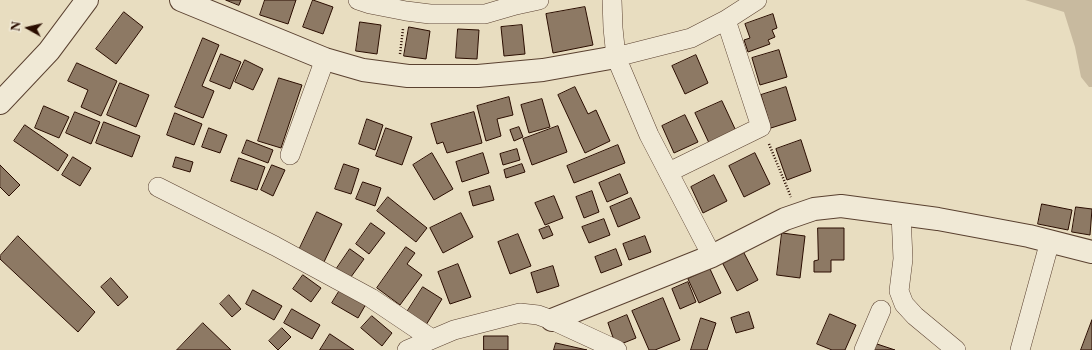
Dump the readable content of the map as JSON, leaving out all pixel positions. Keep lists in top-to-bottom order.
{
  "north": "left"
}
